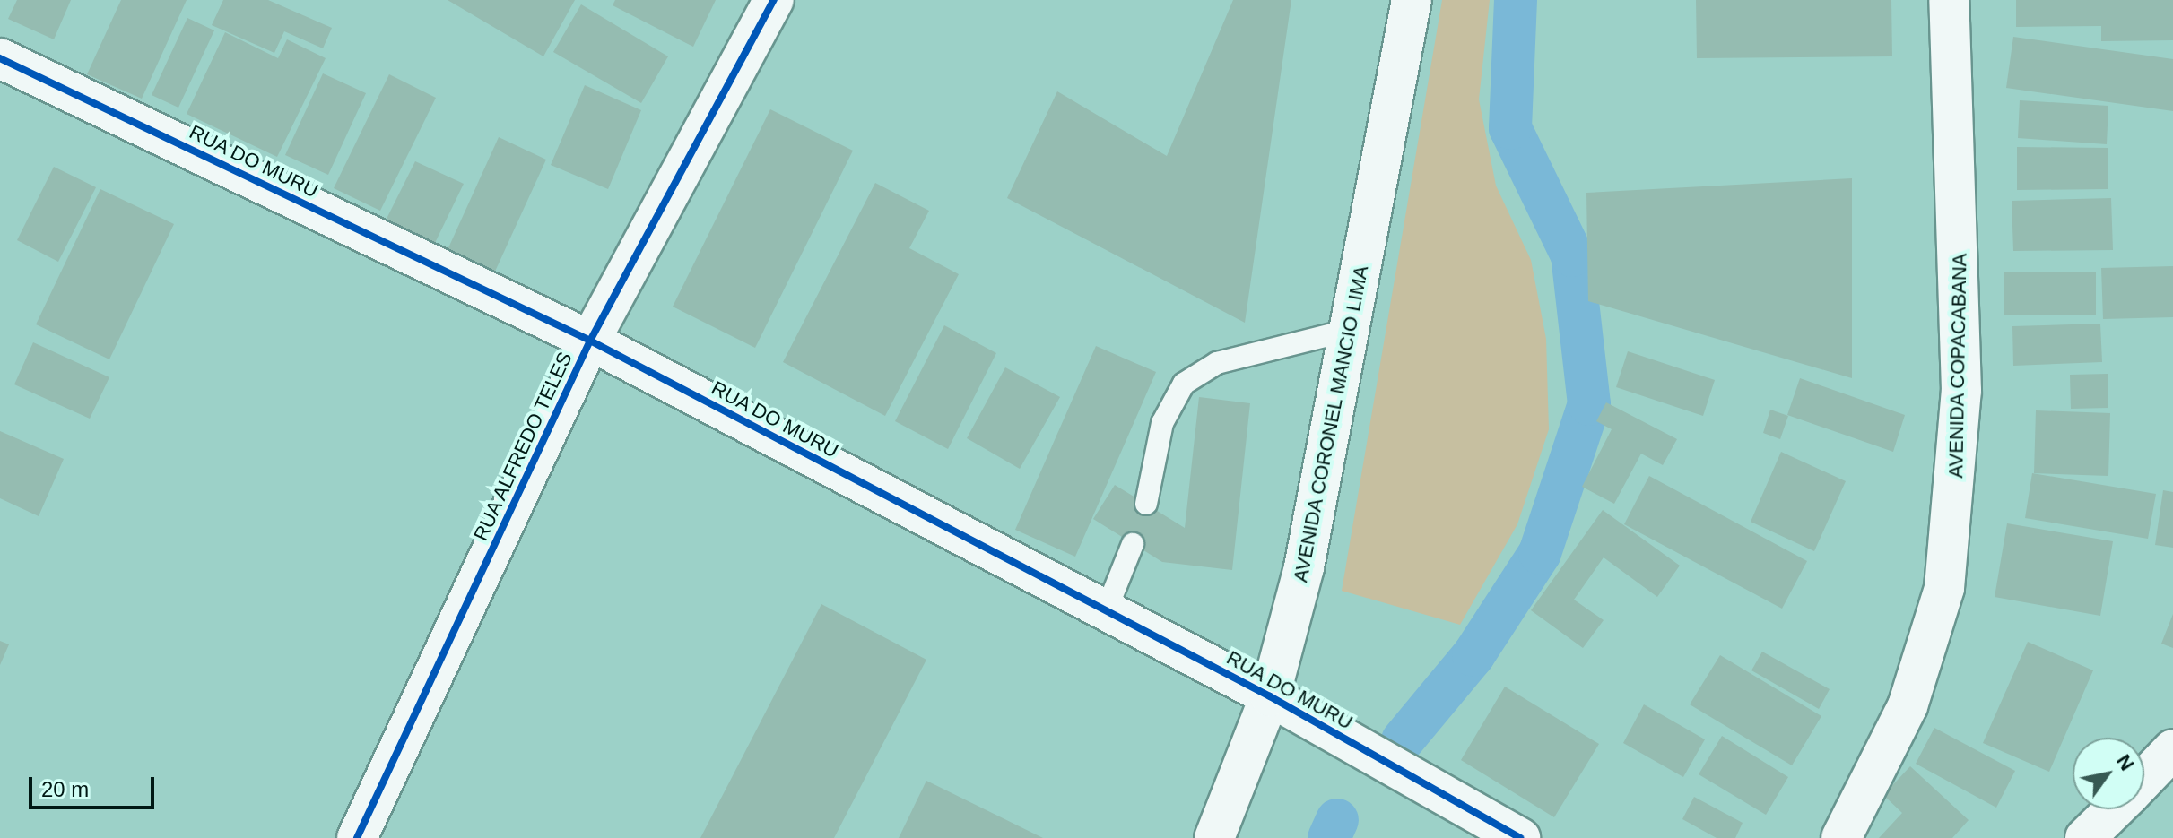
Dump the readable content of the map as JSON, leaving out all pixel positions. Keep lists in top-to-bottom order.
{
  "streets": {
    "street": [
      "RUA DO MURU",
      "AVENIDA COPACABANA",
      "AVENIDA CORONEL MANCIO LIMA",
      "RUA ALFREDO TELES"
    ]
  },
  "crossings": [
    ["RUA DO MURU", "AVENIDA CORONEL MANCIO LIMA"],
    ["RUA DO MURU", "RUA ALFREDO TELES"]
  ],
  "scale_bar": "20 m",
  "north": "top right"
}
